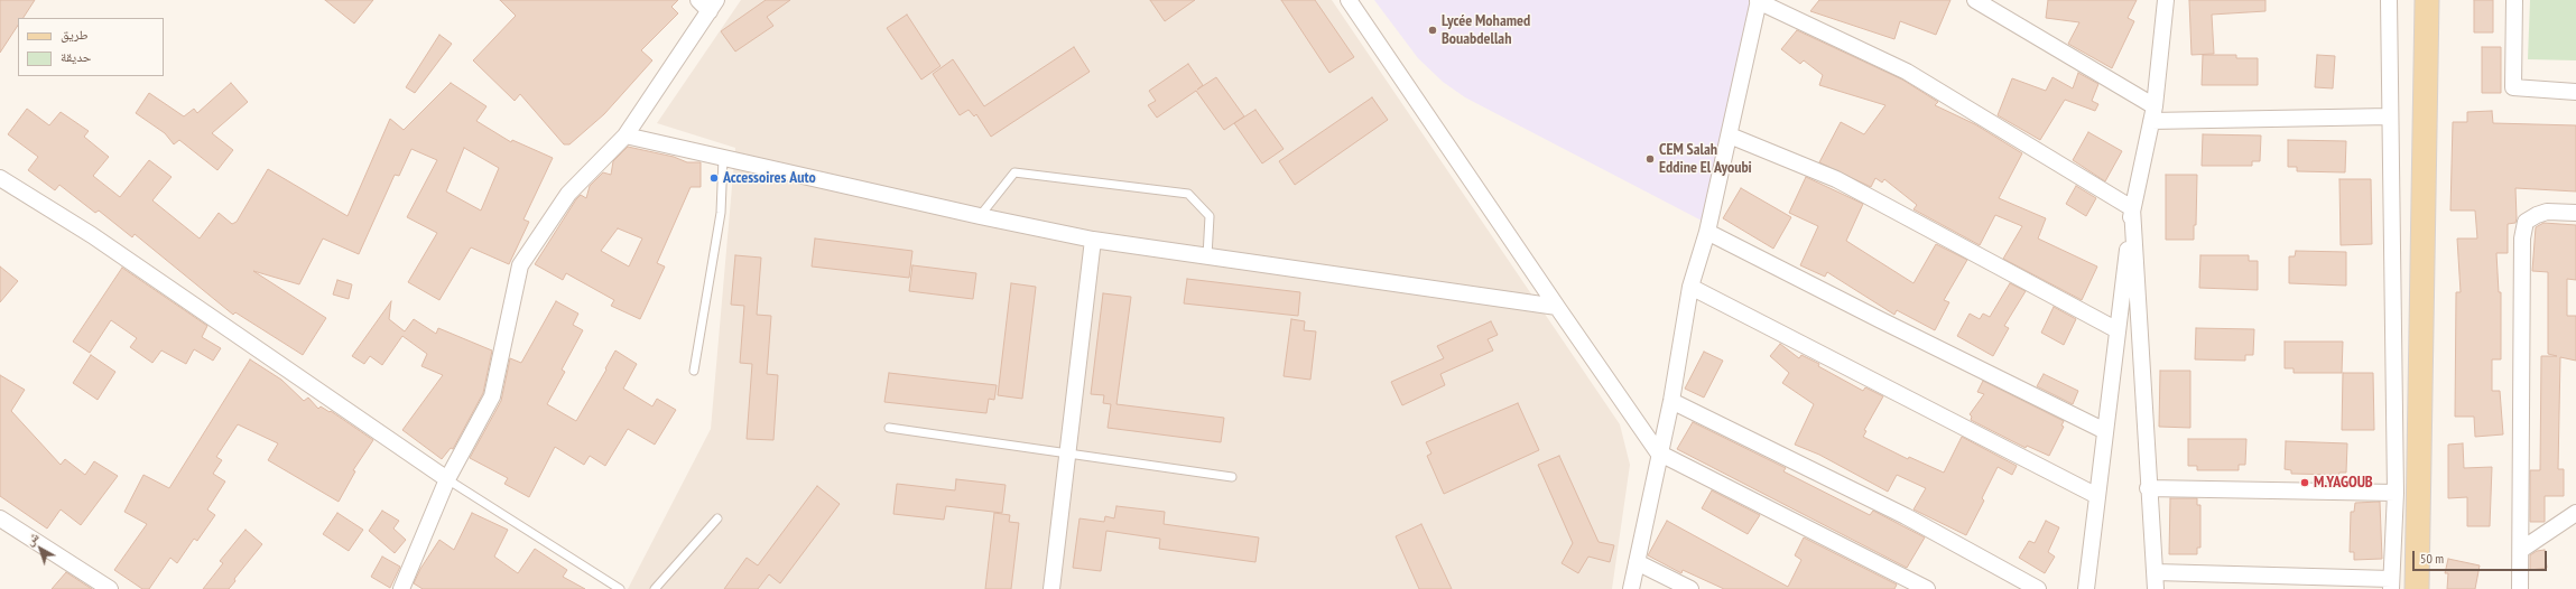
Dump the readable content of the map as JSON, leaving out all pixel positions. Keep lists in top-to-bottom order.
{
  "places": [
    "Lycée Mohamed Bouabdellah",
    "CEM Salah Eddine El Ayoubi",
    "Accessoires Auto",
    "M.YAGOUB"
  ],
  "legend": ["طريق", "حديقة"],
  "scale_bar": "50 m",
  "north": "top left"
}
